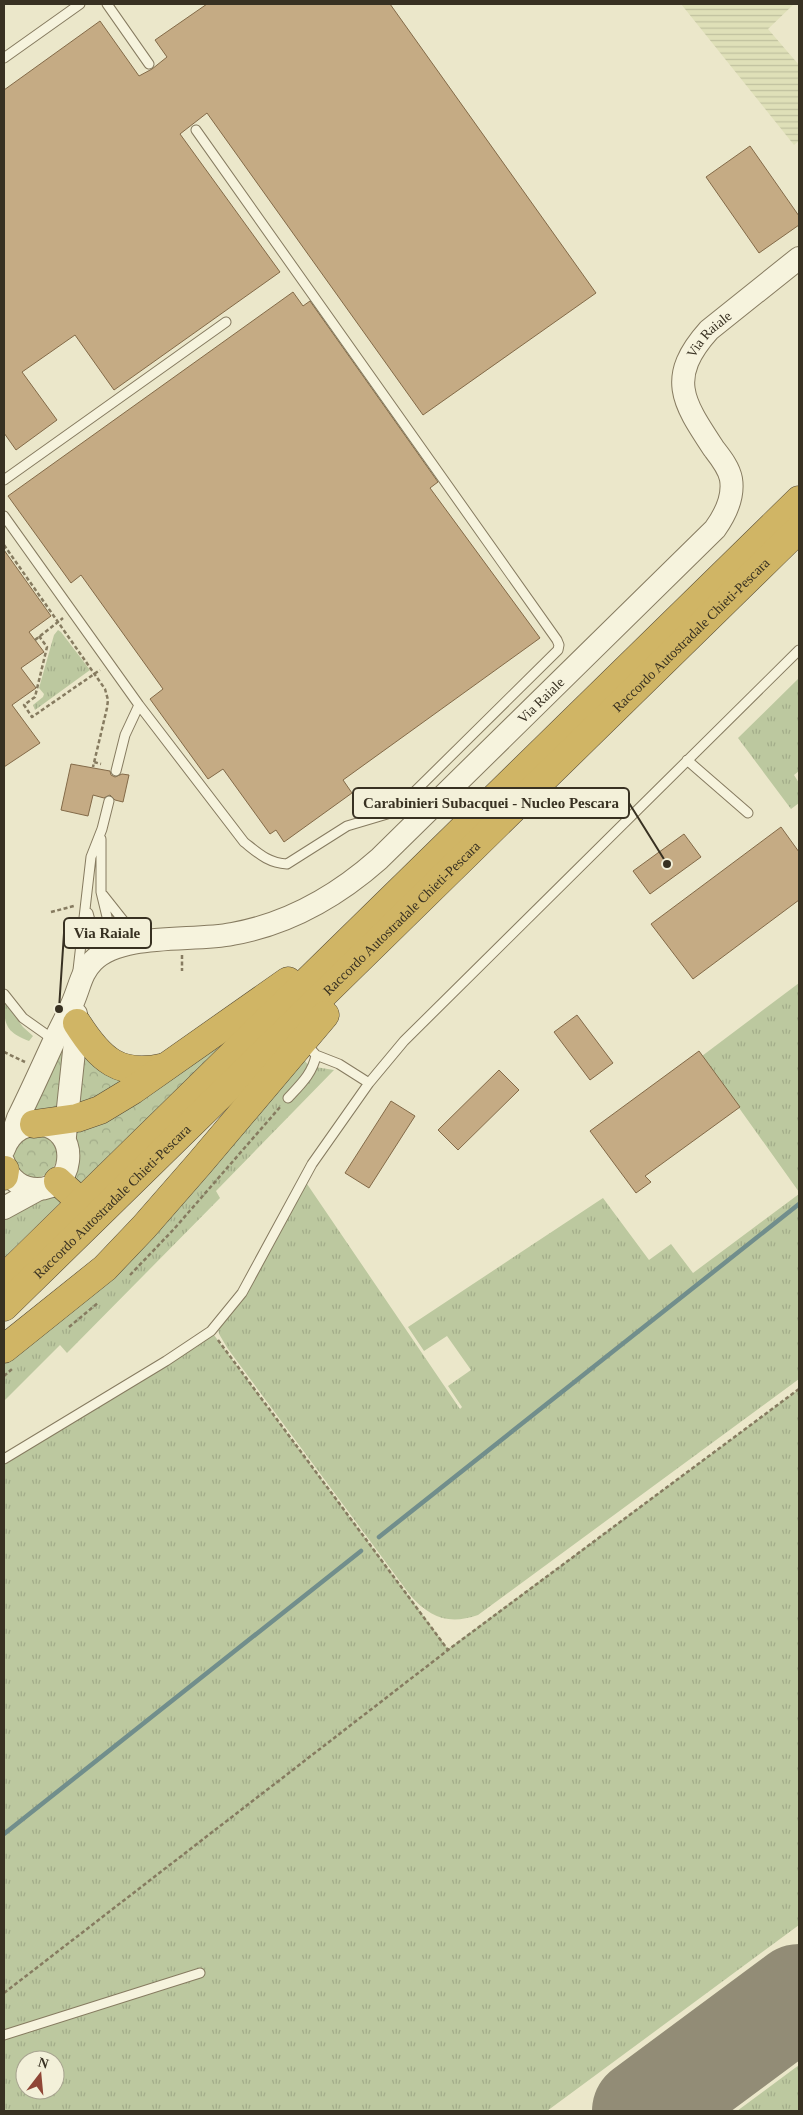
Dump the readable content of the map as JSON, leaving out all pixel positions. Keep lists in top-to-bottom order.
{
  "streets": {
    "highway": ["Raccordo Autostradale Chieti-Pescara"],
    "street": ["Via Raiale"]
  },
  "places": ["Carabinieri Subacquei - Nucleo Pescara", "Via Raiale"],
  "north": "top"
}
